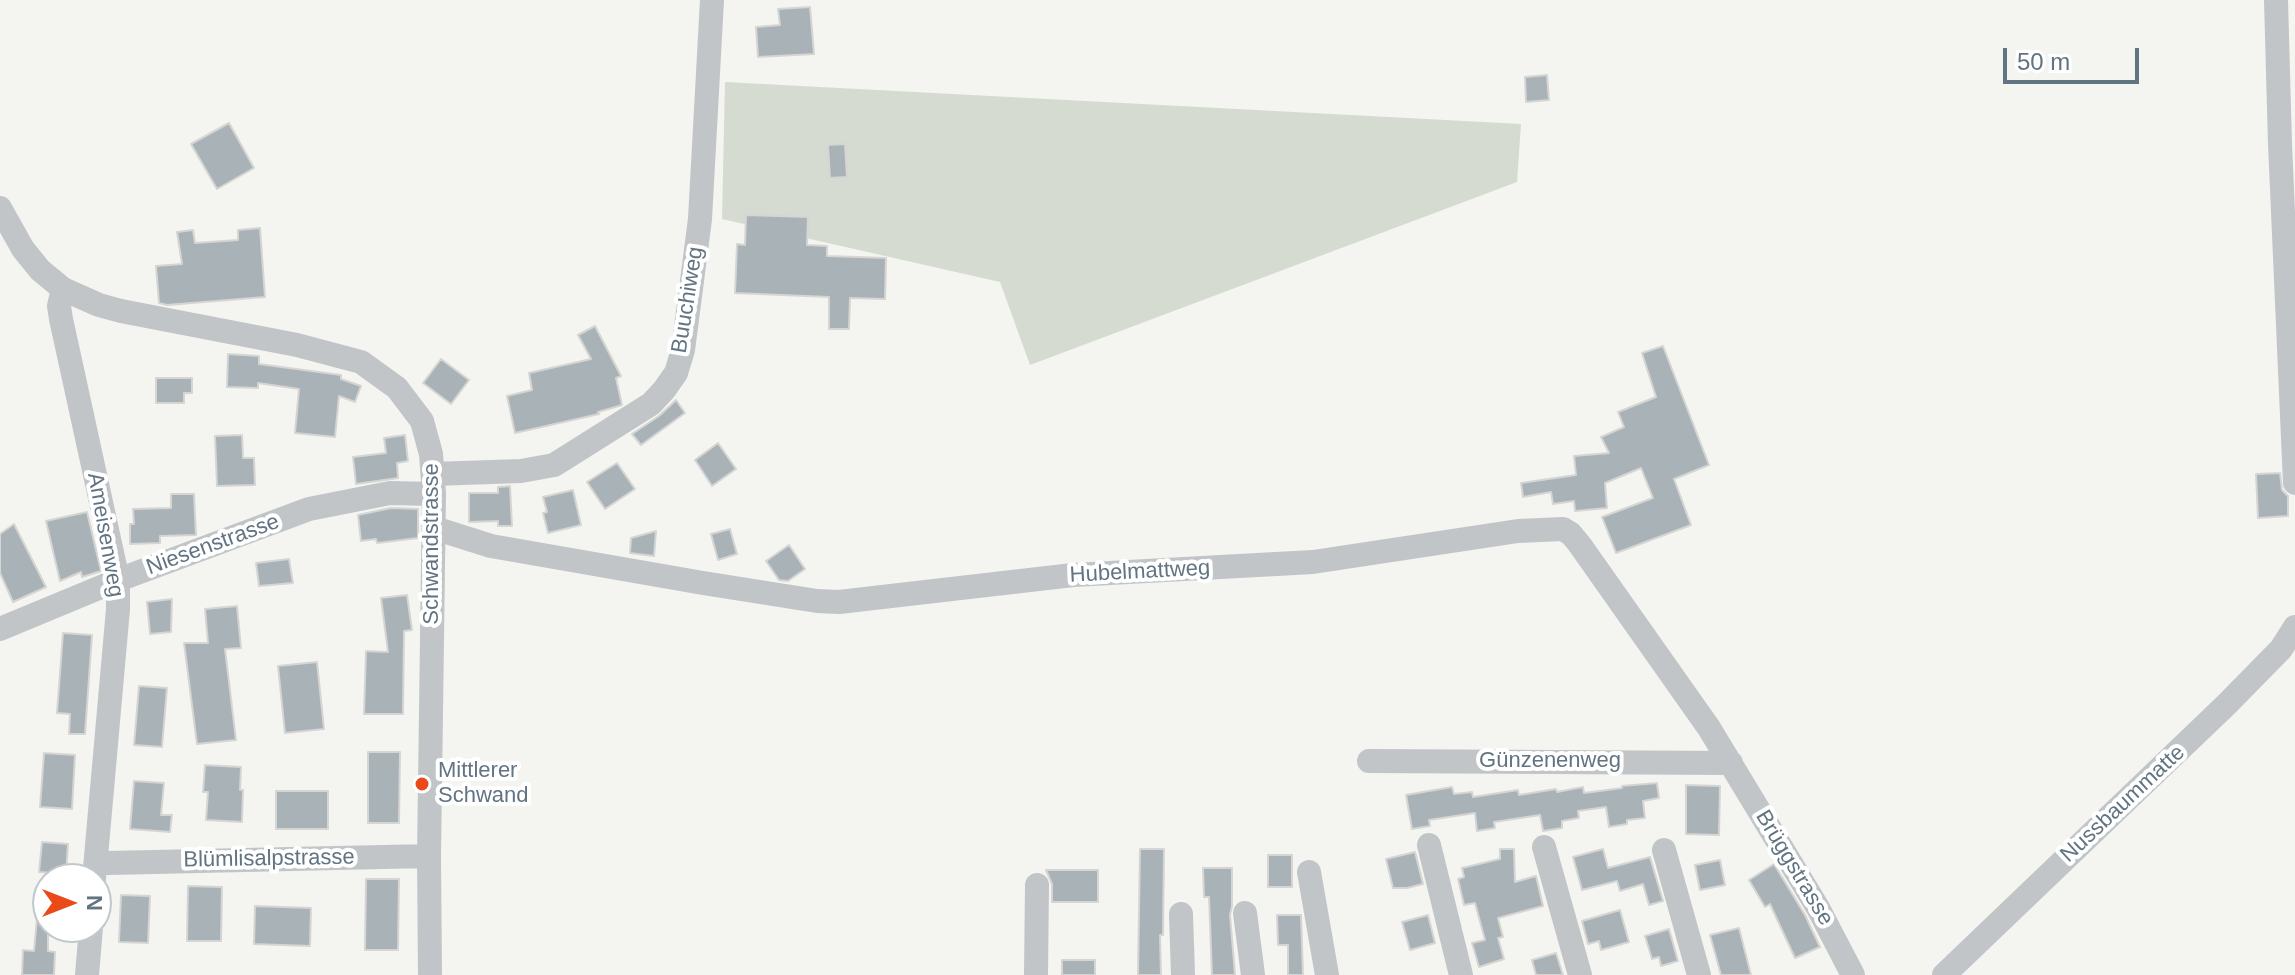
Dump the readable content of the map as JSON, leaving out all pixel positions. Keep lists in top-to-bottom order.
{
  "streets": {
    "street": [
      "Buuchiweg",
      "Ameisenweg",
      "Schwandstrasse",
      "Niesenstrasse",
      "Hubelmattweg",
      "Günzenenweg",
      "Nussbaummatte",
      "Blümlisalpstrasse",
      "Brüggstrasse"
    ]
  },
  "crossings": [
    ["Buuchiweg", "Schwandstrasse"],
    ["Buuchiweg", "Niesenstrasse"],
    ["Ameisenweg", "Schwandstrasse"],
    ["Ameisenweg", "Niesenstrasse"],
    ["Schwandstrasse", "Niesenstrasse"],
    ["Schwandstrasse", "Hubelmattweg"],
    ["Schwandstrasse", "Blümlisalpstrasse"],
    ["Hubelmattweg", "Günzenenweg"],
    ["Hubelmattweg", "Brüggstrasse"],
    ["Günzenenweg", "Brüggstrasse"]
  ],
  "places": ["Mittlerer Schwand"],
  "scale_bar": "50 m",
  "north": "right"
}
